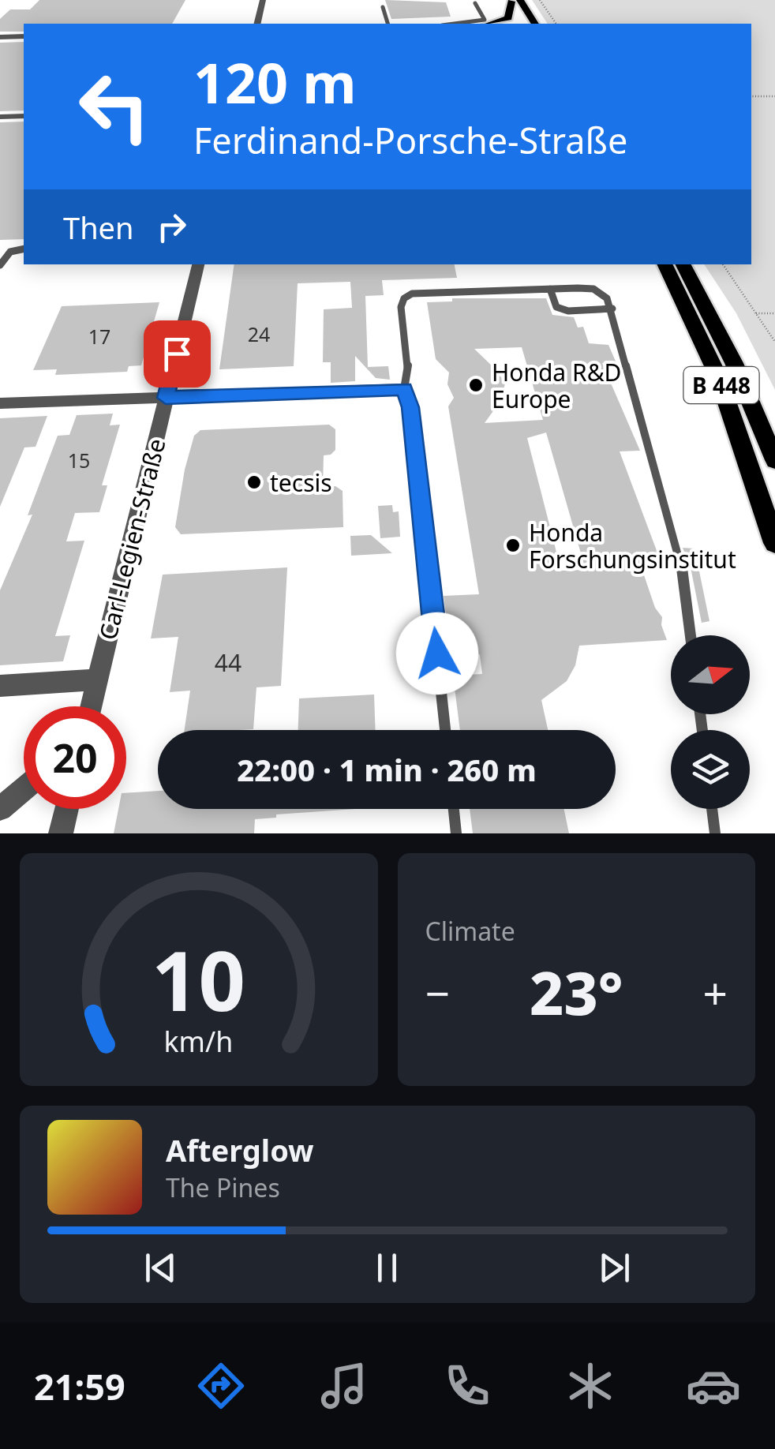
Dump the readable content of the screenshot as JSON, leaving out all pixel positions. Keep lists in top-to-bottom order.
{
  "streets": {
    "main road": ["B 448"],
    "street": ["Carl-Legien-Straße"]
  },
  "places": ["Honda R&D Europe", "tecsis", "Honda Forschungsinstitut"],
  "house_numbers": [
    "24",
    "17",
    "15",
    "44"
  ],
  "north": "right",
  "page": {
    "turn": ["120 m", "Ferdinand-Porsche-Straße"],
    "then": "Then",
    "limit": "20",
    "trip": "22:00 · 1 min · 260 m",
    "tile": "Climate",
    "heat": ["−", "23°", "+"],
    "song": ["Afterglow", "The Pines"],
    "tabs": "21:59",
    "gauge": ["10", "km/h"]
  }
}
